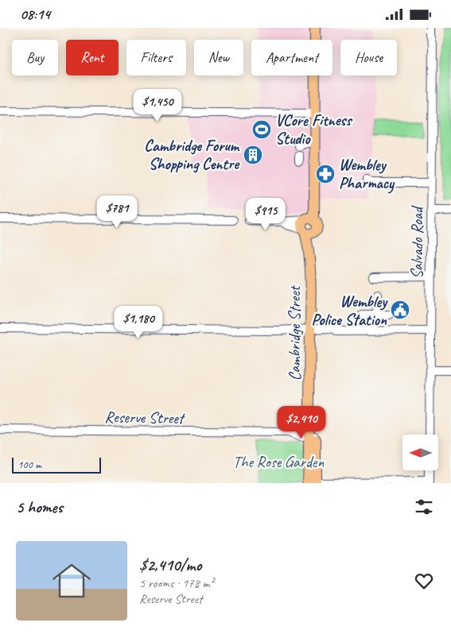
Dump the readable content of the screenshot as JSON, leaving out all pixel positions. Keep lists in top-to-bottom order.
{
  "streets": {
    "main road": ["Cambridge Street"],
    "street": ["Salvado Road", "Reserve Street"]
  },
  "crossings": [
    ["Cambridge Street", "Reserve Street"]
  ],
  "parks": ["The Rose Garden"],
  "places": {
    "sports": ["VCore Fitness Studio"],
    "building": ["Cambridge Forum Shopping Centre"],
    "pharmacy": ["Wembley Pharmacy"],
    "public building": ["Wembley Police Station"]
  },
  "scale_bar": "100 m",
  "north": "left",
  "page": {
    "status": "08:14",
    "chip": [
      "Buy",
      "Rent",
      "Filters",
      "New",
      "Apartment",
      "House"
    ],
    "price": [
      "$1,450",
      "$781",
      "$915",
      "$1,180",
      "$2,410"
    ],
    "scale": "100 m",
    "heading": "5 homes",
    "list": [
      {
        "name": "$2,410/mo",
        "note": "5 rooms · 178 m² · Reserve Street"
      }
    ]
  }
}
